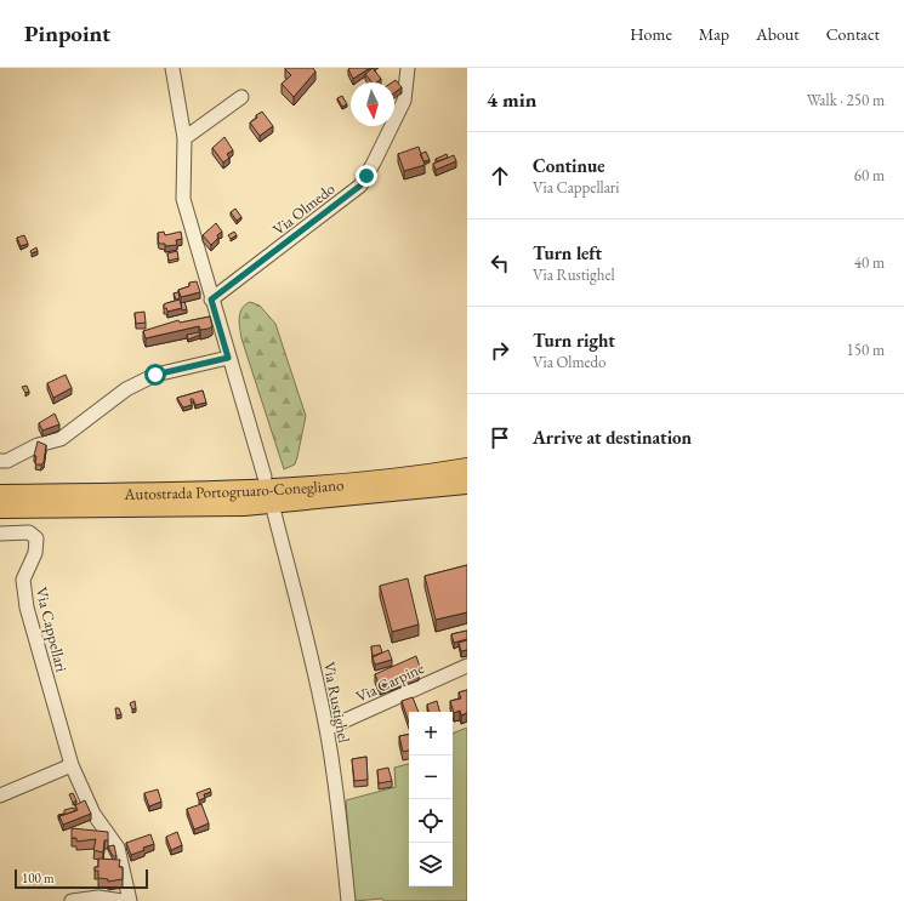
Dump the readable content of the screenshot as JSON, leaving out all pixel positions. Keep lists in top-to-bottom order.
{
  "streets": {
    "highway": ["Autostrada Portogruaro-Conegliano"],
    "street": [
      "Via Olmedo",
      "Via Cappellari",
      "Via Carpine",
      "Via Rustighel"
    ]
  },
  "crossings": [
    ["Via Carpine", "Via Rustighel"]
  ],
  "scale_bar": "100 m",
  "north": "bottom",
  "page": {
    "header": "Pinpoint",
    "nav": [
      "Home",
      "Map",
      "About",
      "Contact"
    ],
    "heading": ["4 min", "Walk · 250 m"],
    "list": [
      ["Continue", "Via Cappellari", "60 m"],
      ["Turn left", "Via Rustighel", "40 m"],
      ["Turn right", "Via Olmedo", "150 m"],
      "Arrive at destination"
    ],
    "map_buttons": ["+", "−"],
    "scale": "100 m"
  }
}
